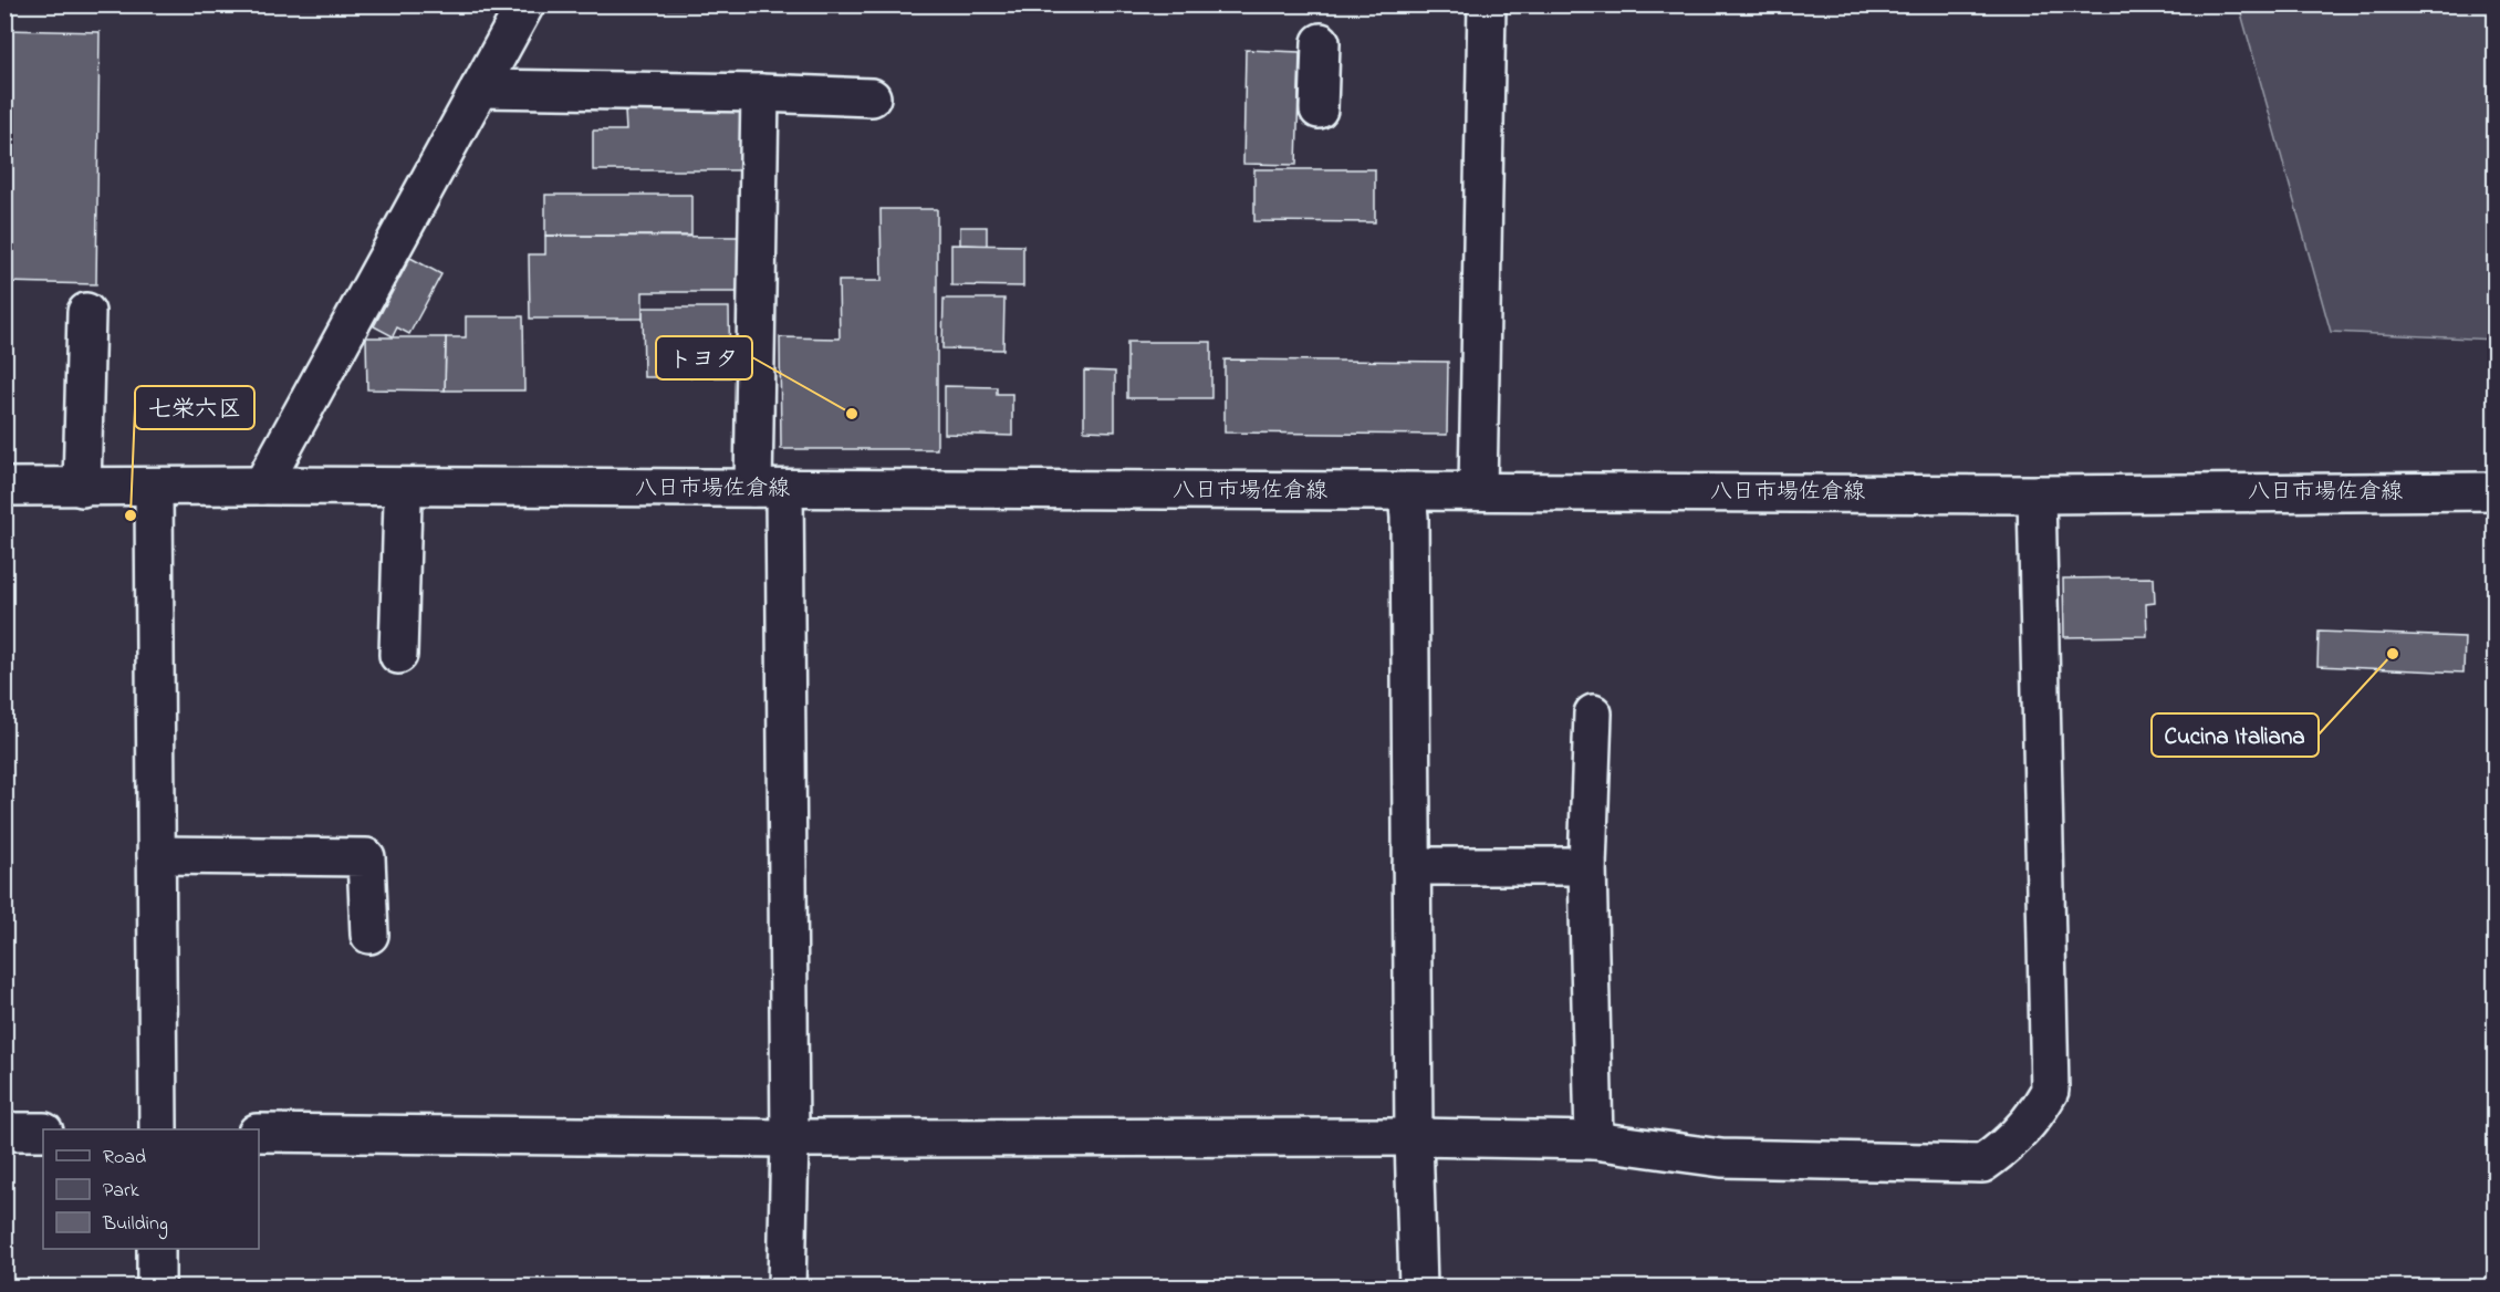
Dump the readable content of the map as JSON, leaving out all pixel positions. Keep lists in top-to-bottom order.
{
  "streets": {
    "street": ["八日市場佐倉線"]
  },
  "places": ["トヨタ", "七栄六区", "Cucina Italiana"],
  "legend": ["Road", "Park", "Building"]
}
